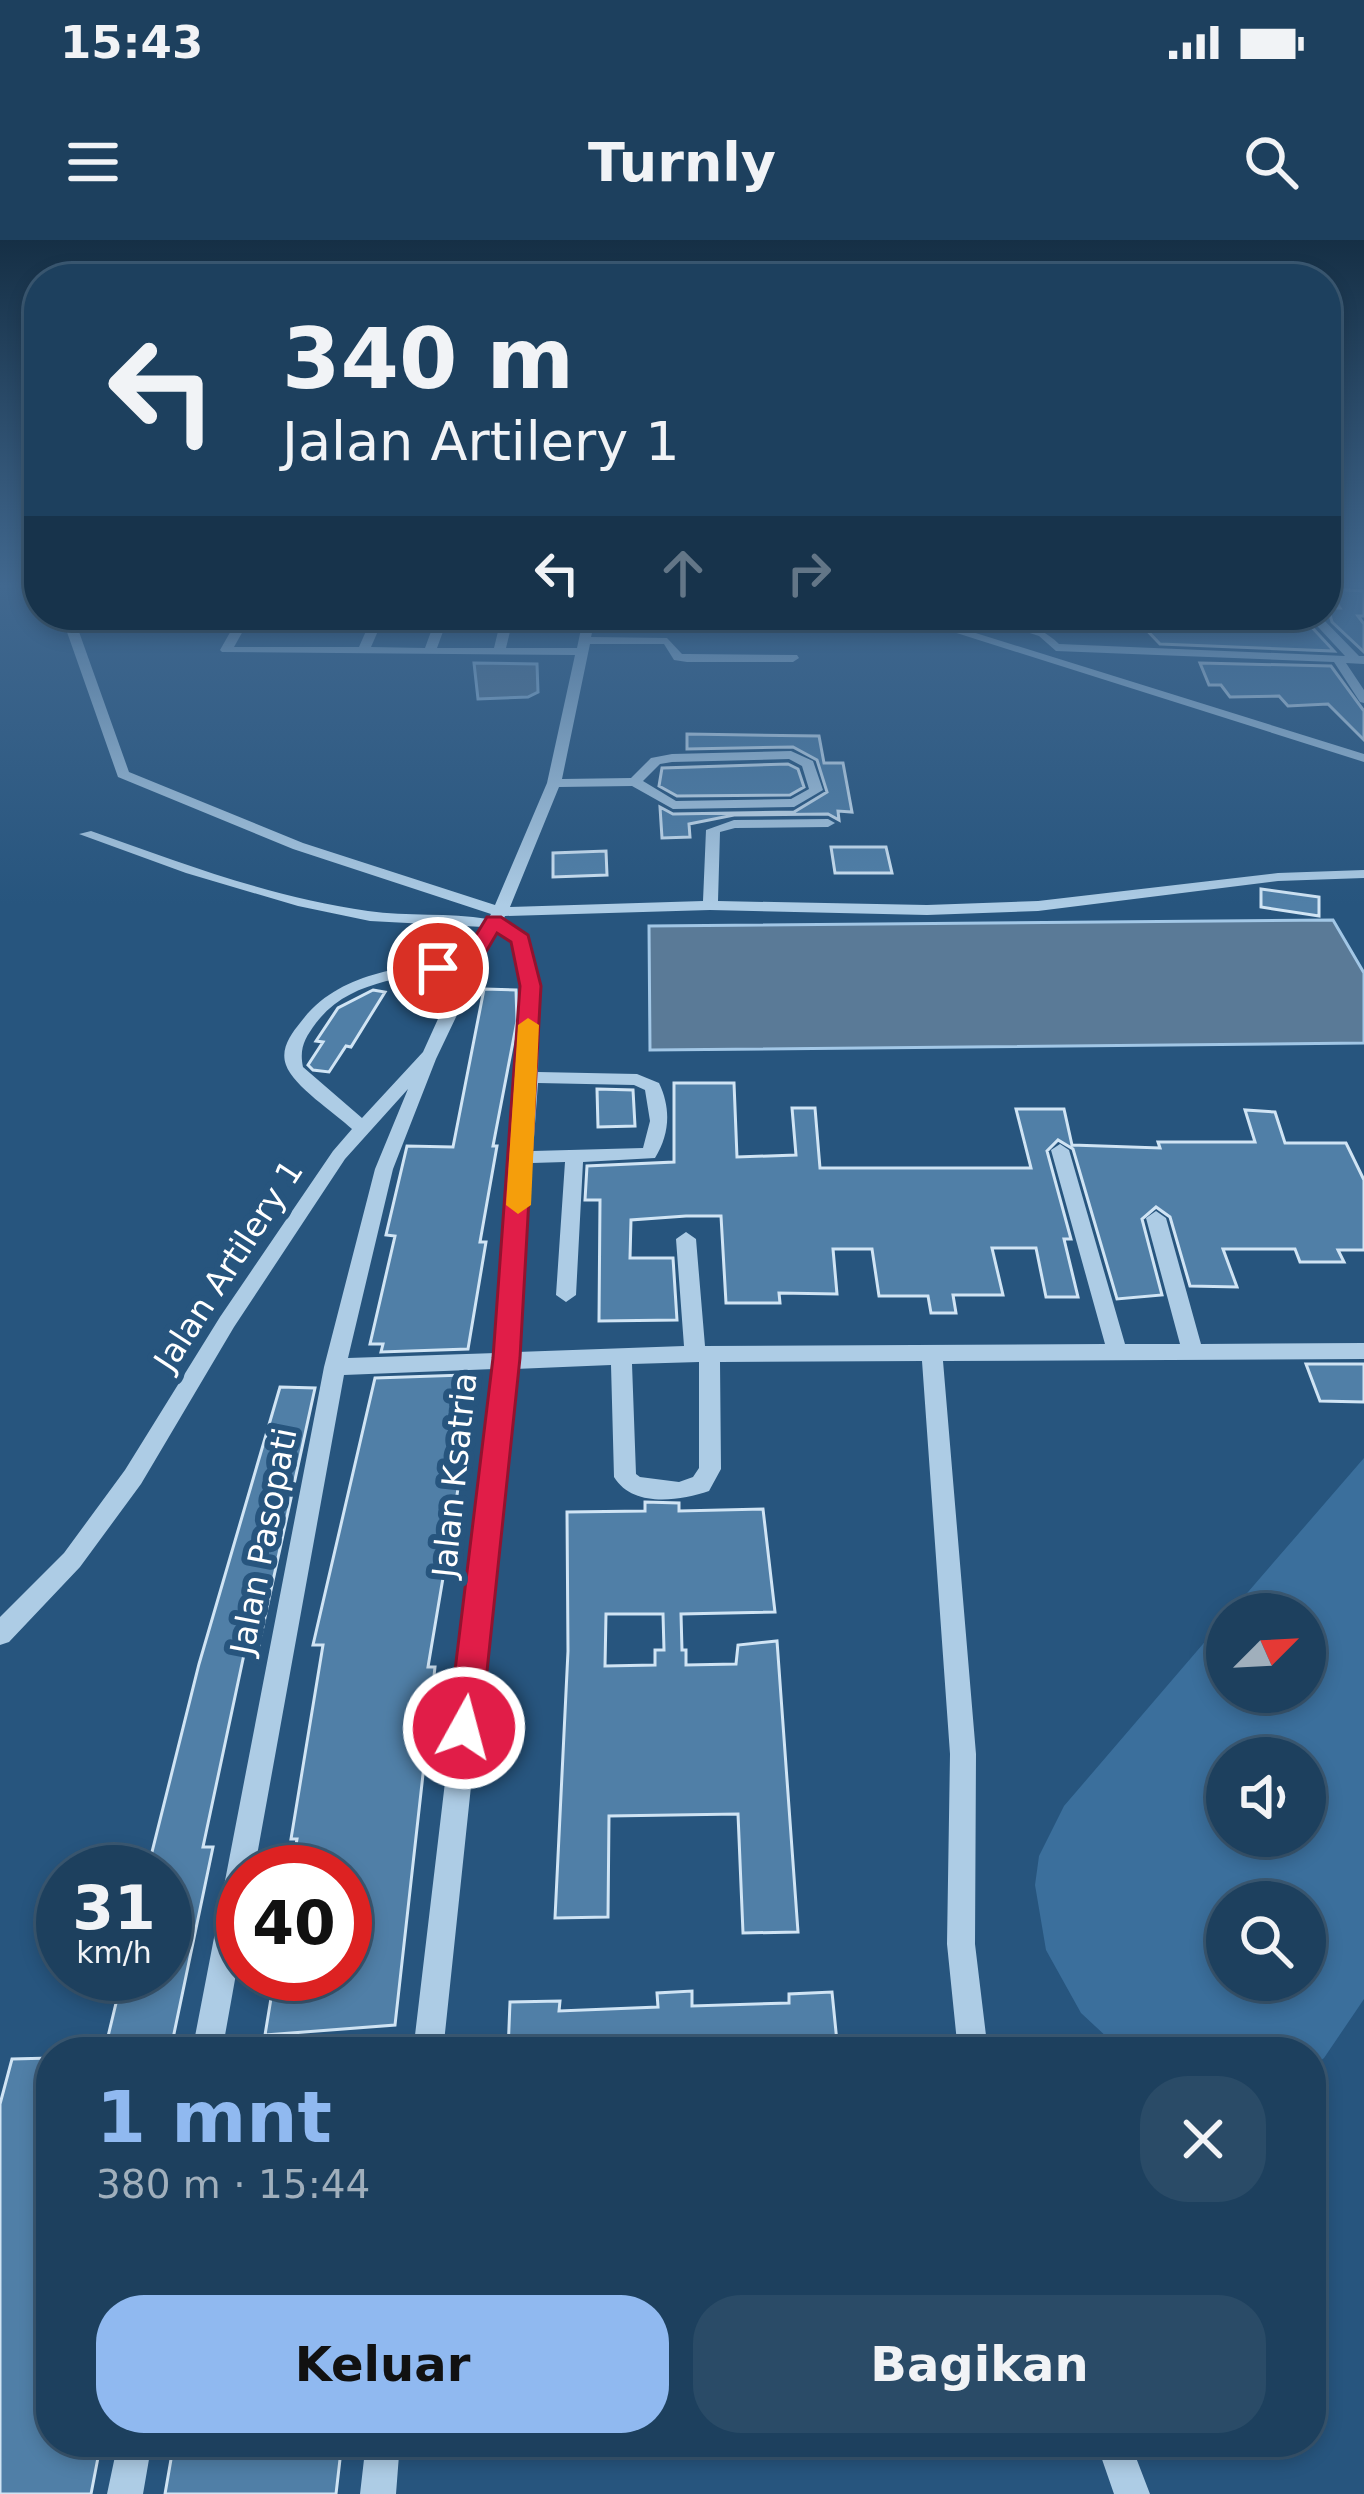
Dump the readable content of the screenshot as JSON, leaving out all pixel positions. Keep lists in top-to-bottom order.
{
  "streets": {
    "street": ["Jalan Artilery 1", "Jalan Ksatria", "Jalan Pasopati"]
  },
  "crossings": [
    ["Jalan Artilery 1", "Jalan Ksatria"],
    ["Jalan Artilery 1", "Jalan Pasopati"]
  ],
  "north": "top right",
  "page": {
    "status": "15:43",
    "header": "Turnly",
    "turn": ["340 m", "Jalan Artilery 1"],
    "speed": "31 km/h",
    "limit": "40",
    "heading": ["1 mnt", "380 m · 15:44"],
    "buttons": ["Keluar", "Bagikan"]
  }
}
